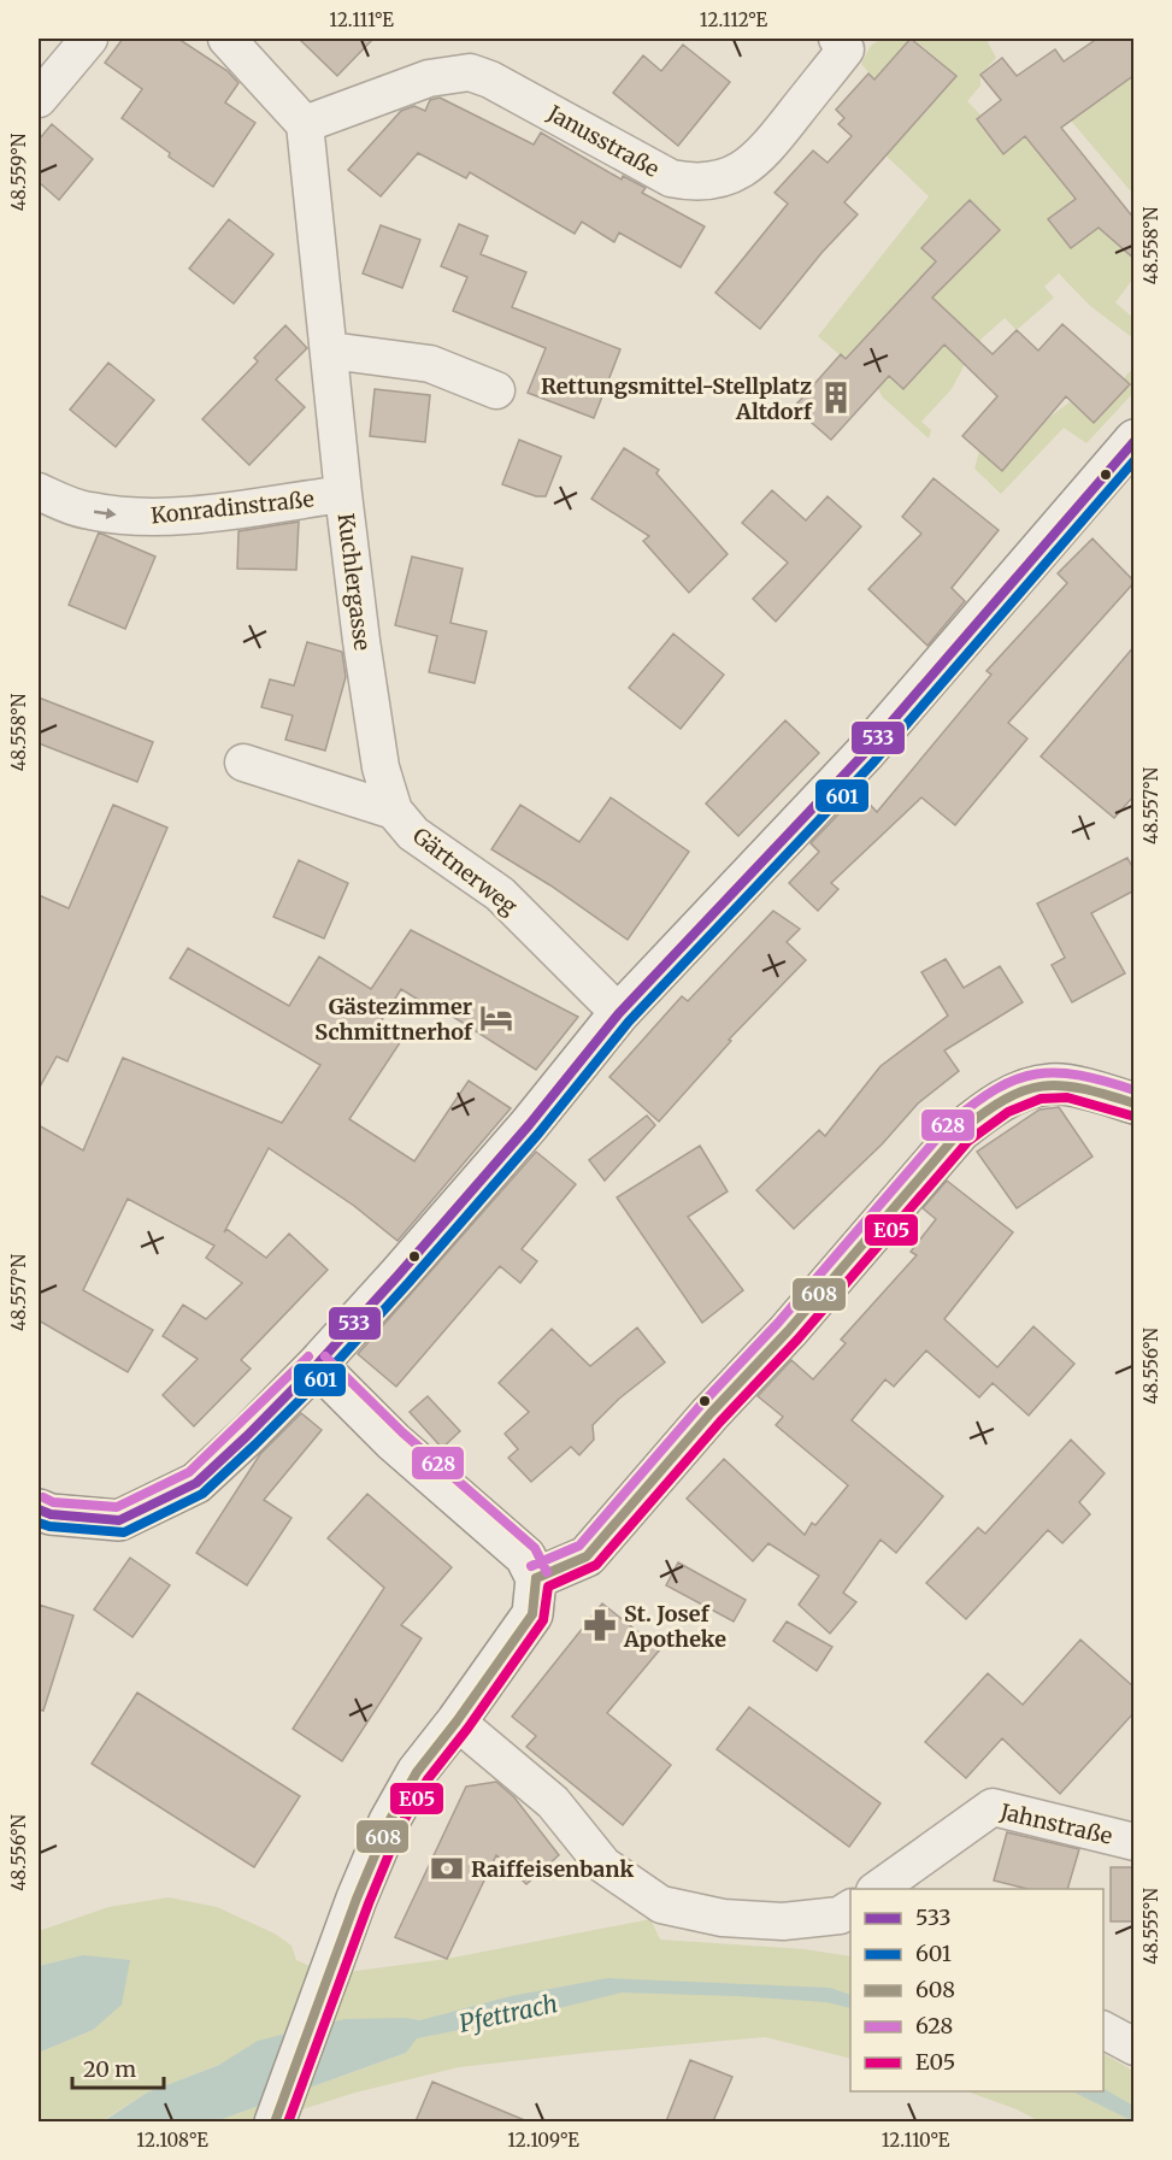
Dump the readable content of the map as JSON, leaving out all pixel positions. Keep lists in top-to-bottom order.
{
  "streets": {
    "street": [
      "Janusstraße",
      "Konradinstraße",
      "Kuchlergasse",
      "Gärtnerweg",
      "Jahnstraße"
    ]
  },
  "crossings": [
    ["Janusstraße", "Kuchlergasse"],
    ["Konradinstraße", "Kuchlergasse"],
    ["Kuchlergasse", "Gärtnerweg"]
  ],
  "one_way": ["Konradinstraße"],
  "water": ["Pfettrach"],
  "places": {
    "building": ["Rettungsmittel-Stellplatz Altdorf"],
    "hotel": ["Gästezimmer Schmittnerhof"],
    "pharmacy": ["St. Josef Apotheke"],
    "bank": ["Raiffeisenbank"]
  },
  "lines": [
    "transit line 533",
    "transit line 601",
    "transit line 628",
    "transit line 608",
    "transit line E05"
  ],
  "legend": [
    "533",
    "601",
    "608",
    "628",
    "E05"
  ],
  "scale_bar": "20 m",
  "coordinates": [
    "12.111°E",
    "12.112°E",
    "48.559°N",
    "48.558°N",
    "48.557°N",
    "48.556°N",
    "48.555°N",
    "12.108°E",
    "12.109°E",
    "12.110°E"
  ]
}
